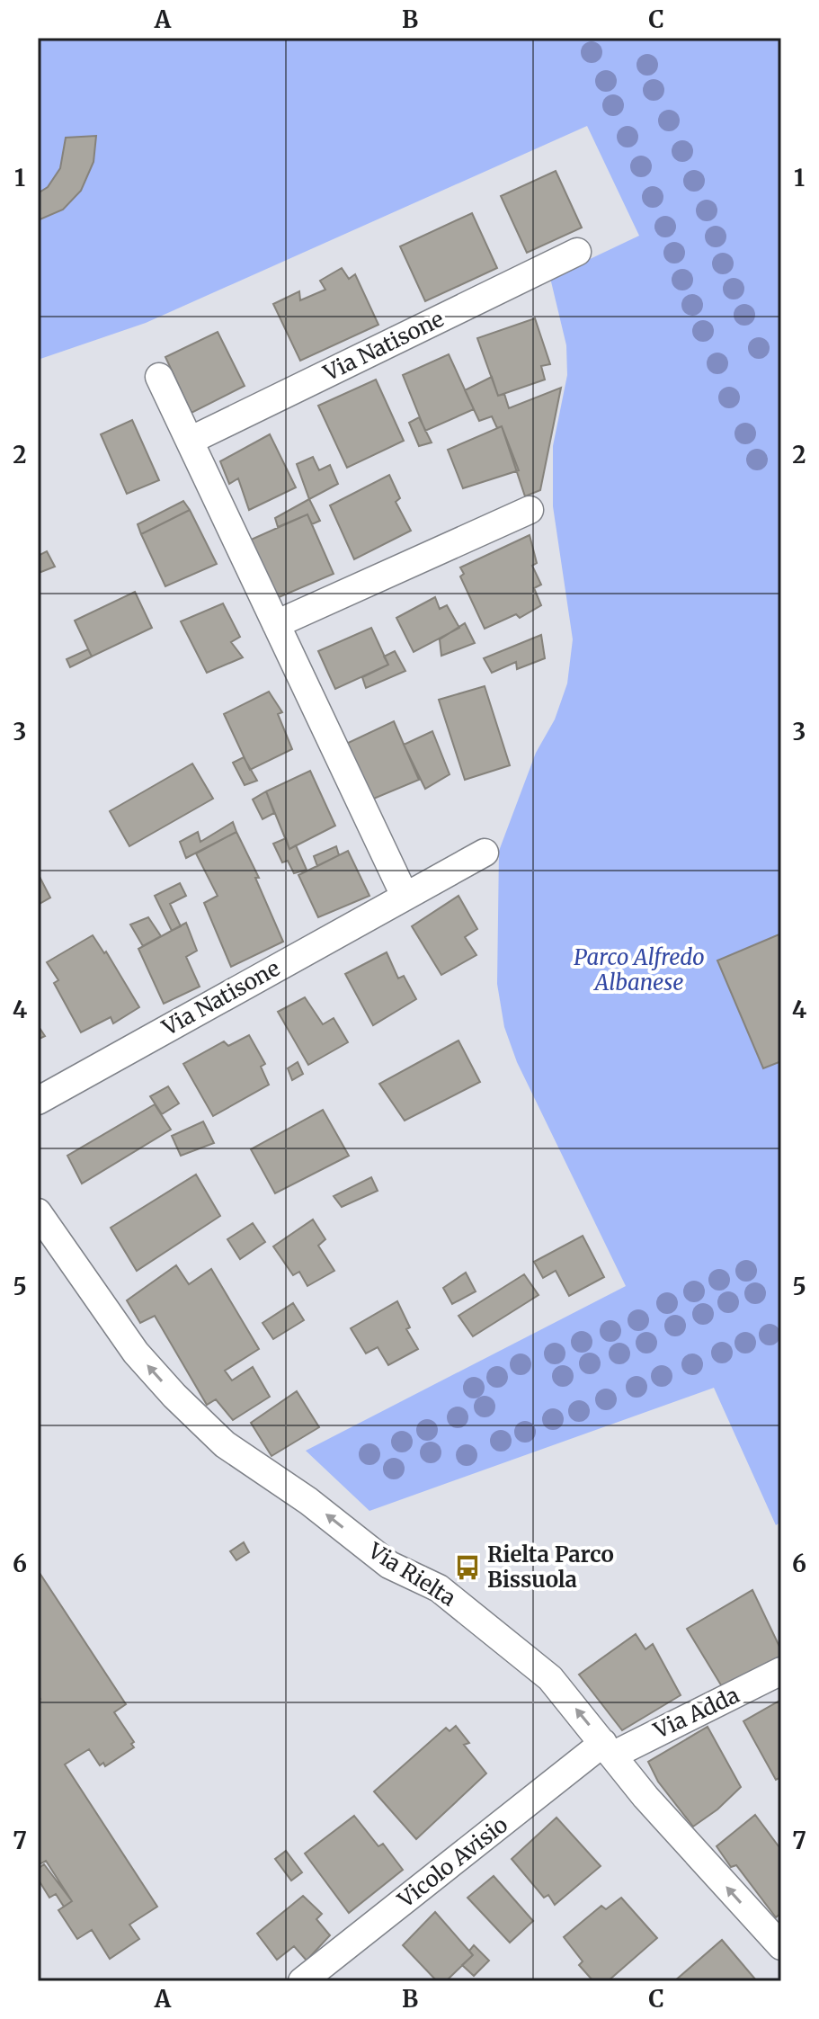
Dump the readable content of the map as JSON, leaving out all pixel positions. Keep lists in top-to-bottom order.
{
  "streets": {
    "street": [
      "Via Natisone",
      "Via Rielta",
      "Via Adda",
      "Vicolo Avisio"
    ]
  },
  "crossings": [
    ["Via Rielta", "Via Adda"],
    ["Via Rielta", "Vicolo Avisio"],
    ["Via Adda", "Vicolo Avisio"]
  ],
  "one_way": ["Via Rielta"],
  "parks": ["Parco Alfredo Albanese"],
  "places": {
    "bus stop": ["Rielta Parco Bissuola"]
  },
  "grid": {
    "columns": ["A", "B", "C"],
    "rows": [
      "1",
      "2",
      "3",
      "4",
      "5",
      "6",
      "7"
    ]
  }
}
